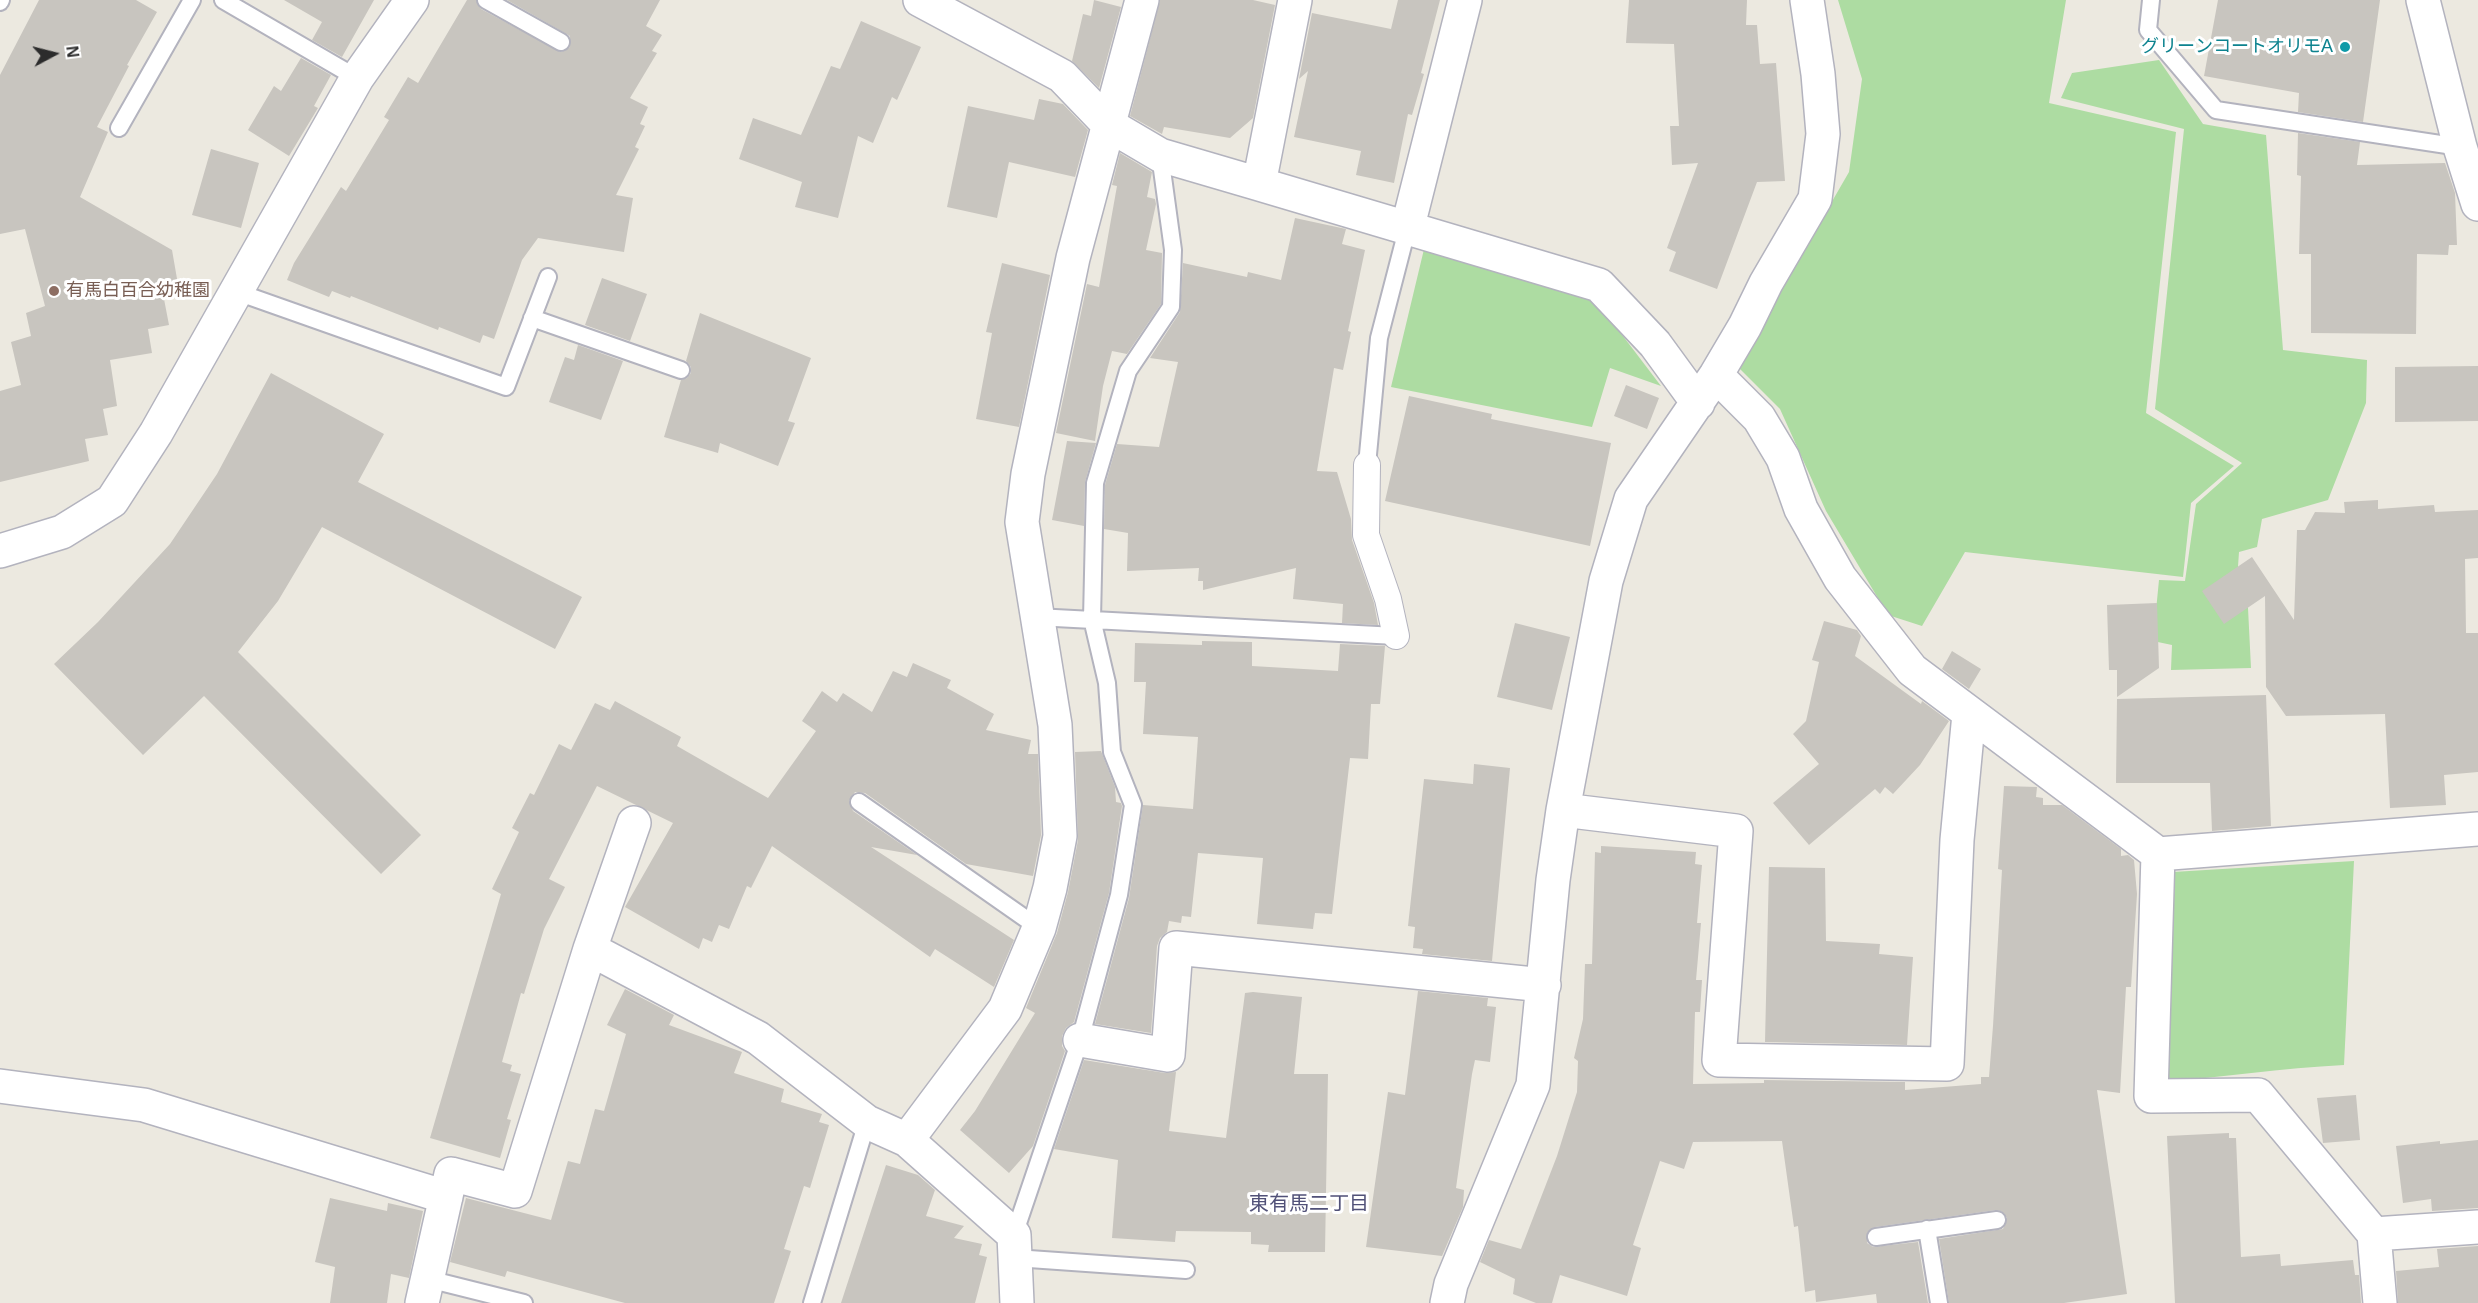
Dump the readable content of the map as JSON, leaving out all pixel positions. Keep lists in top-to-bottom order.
{
  "districts": ["東有馬二丁目"],
  "places": ["グリーンコートオリモA", "有馬白百合幼稚園"],
  "north": "right"
}
